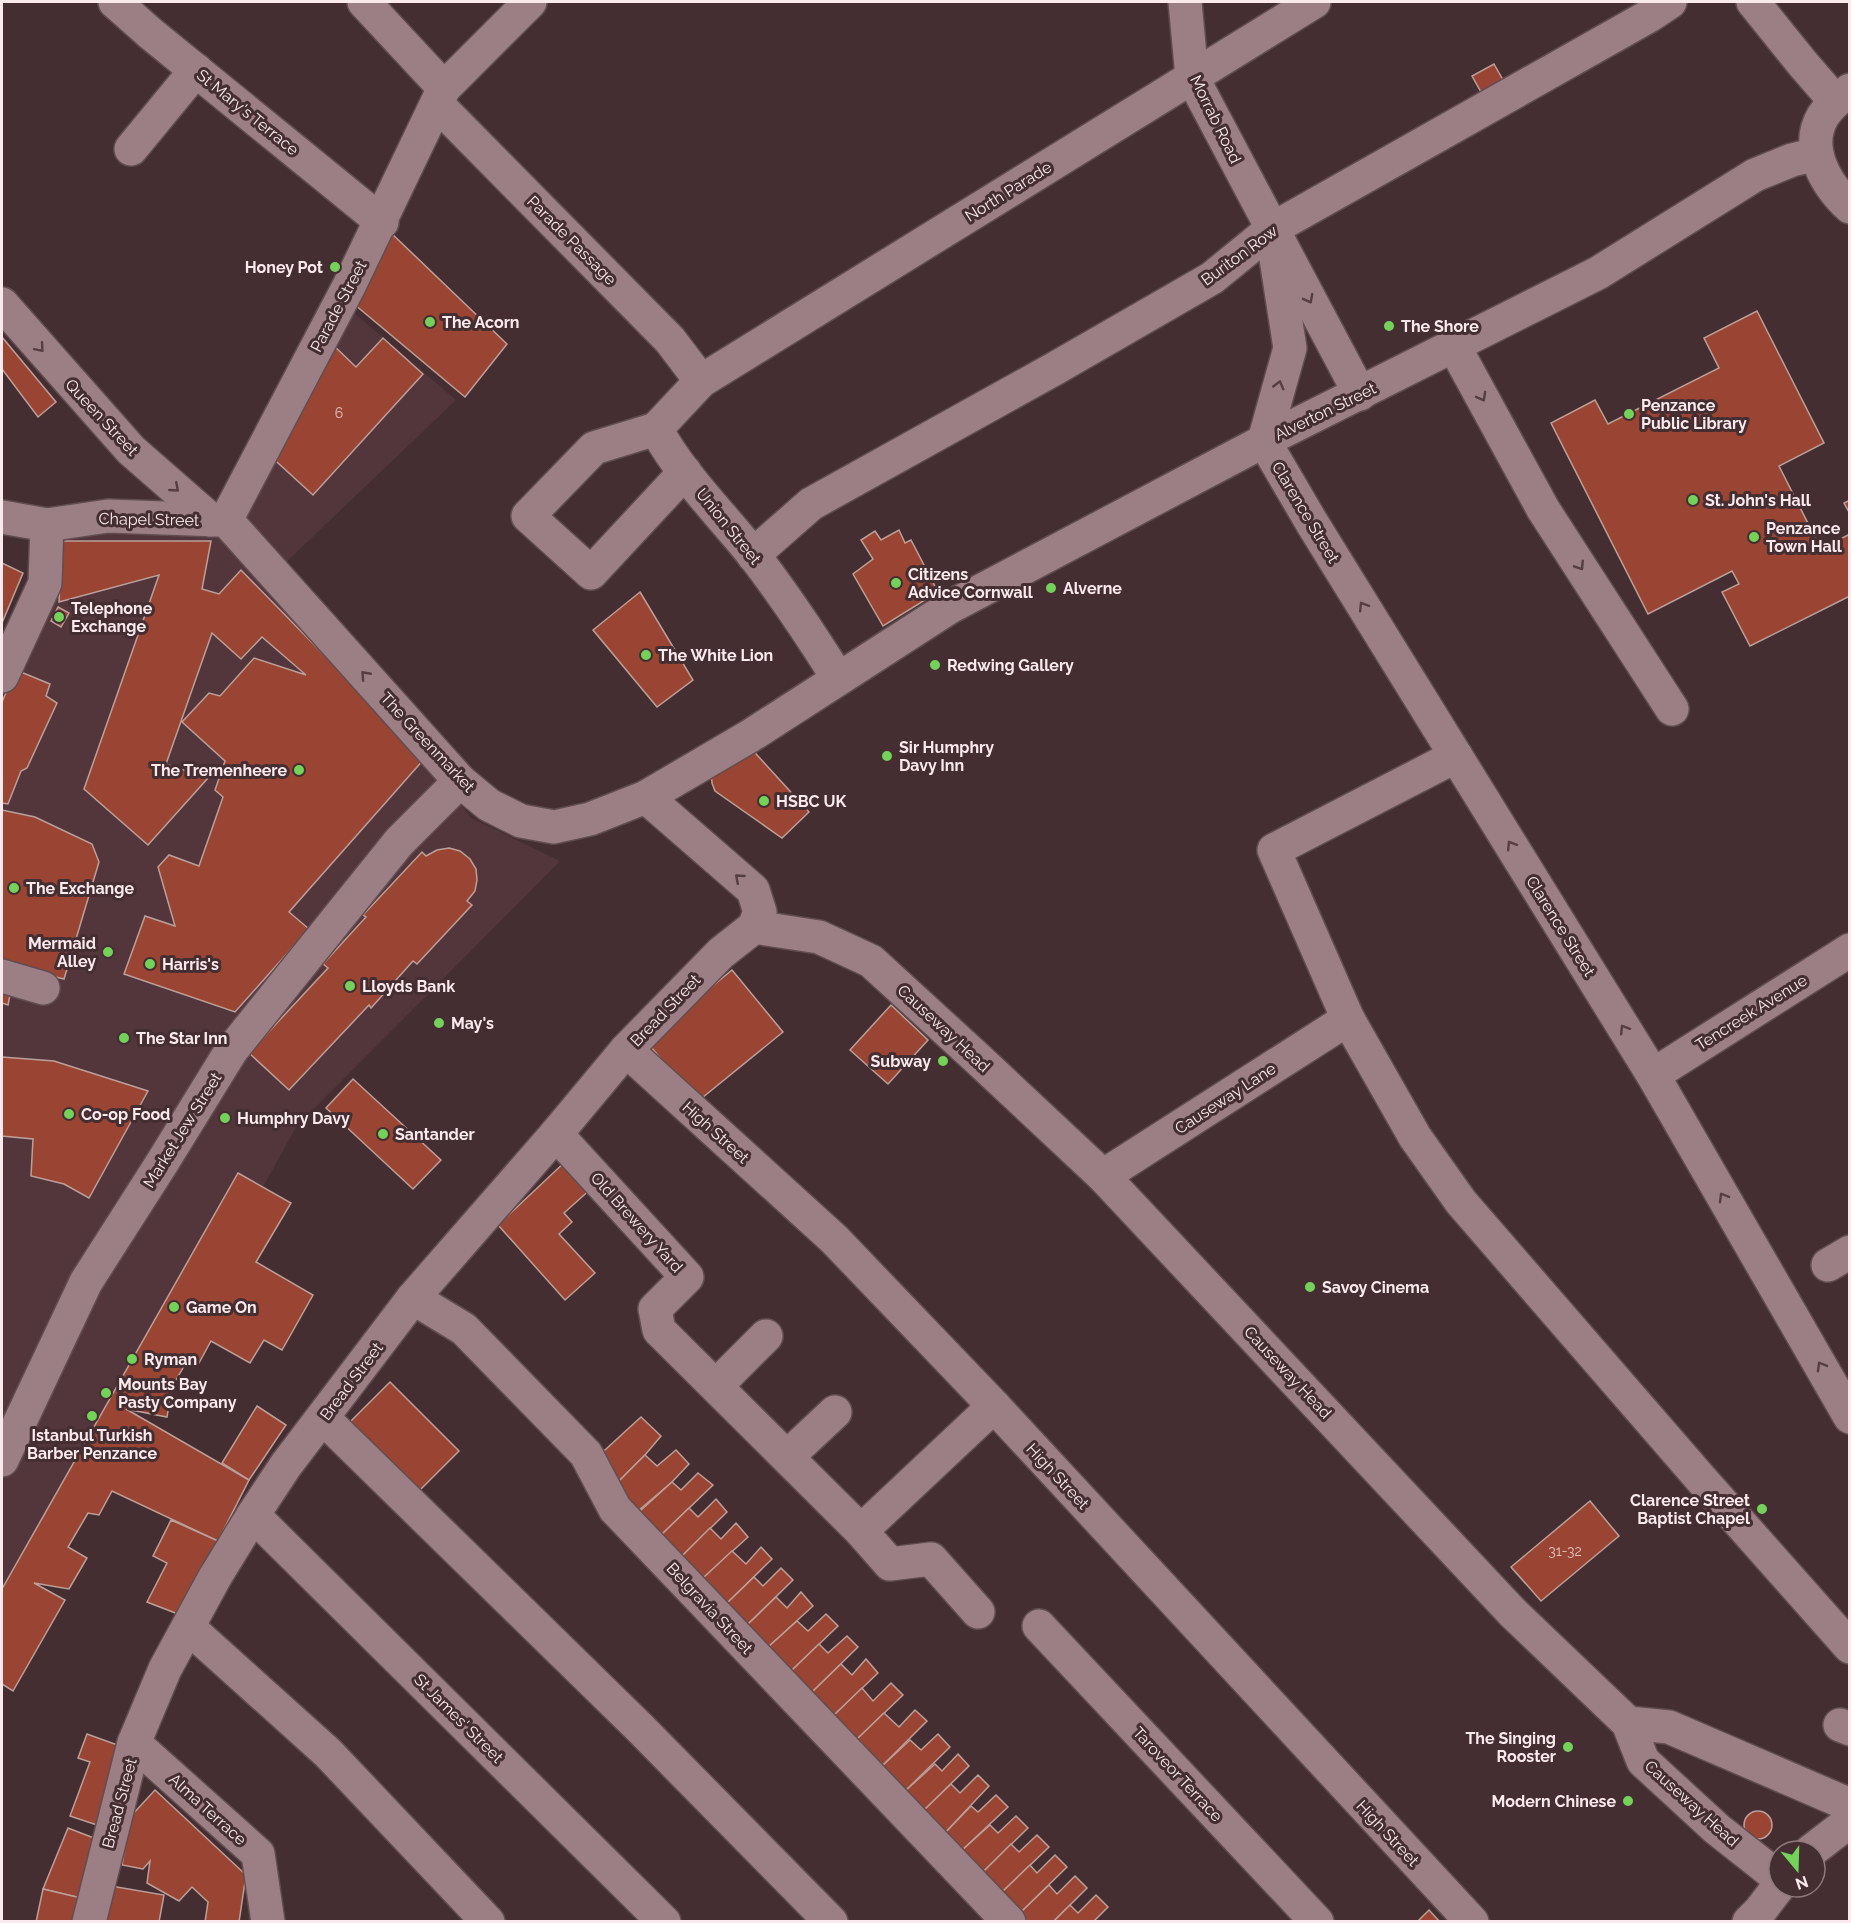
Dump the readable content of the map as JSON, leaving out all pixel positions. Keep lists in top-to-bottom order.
{
  "streets": {
    "street": [
      "St Mary's Terrace",
      "Morrab Road",
      "North Parade",
      "Parade Passage",
      "Buriton Row",
      "Parade Street",
      "Alverton Street",
      "Queen Street",
      "Clarence Street",
      "Chapel Street",
      "Union Street",
      "The Greenmarket",
      "Bread Street",
      "Tencreek Avenue",
      "Causeway Head",
      "Causeway Lane",
      "Market Jew Street",
      "High Street",
      "Old Brewery Yard",
      "Belgravia Street",
      "St James' Street",
      "Taroveor Terrace",
      "Alma Terrace"
    ]
  },
  "crossings": [
    ["St Mary's Terrace", "Parade Street"],
    ["Morrab Road", "North Parade"],
    ["Morrab Road", "Buriton Row"],
    ["Morrab Road", "Alverton Street"],
    ["Morrab Road", "Clarence Street"],
    ["North Parade", "Parade Passage"],
    ["Parade Passage", "Parade Street"],
    ["Buriton Row", "Union Street"],
    ["Parade Street", "Queen Street"],
    ["Parade Street", "Chapel Street"],
    ["Parade Street", "The Greenmarket"],
    ["Alverton Street", "Clarence Street"],
    ["Alverton Street", "Union Street"],
    ["Alverton Street", "The Greenmarket"],
    ["Queen Street", "Chapel Street"],
    ["Queen Street", "The Greenmarket"],
    ["Clarence Street", "Tencreek Avenue"],
    ["Chapel Street", "The Greenmarket"],
    ["Union Street", "The Greenmarket"],
    ["The Greenmarket", "Market Jew Street"],
    ["Bread Street", "Causeway Head"],
    ["Bread Street", "High Street"],
    ["Bread Street", "Old Brewery Yard"],
    ["Bread Street", "Belgravia Street"],
    ["Bread Street", "St James' Street"],
    ["Bread Street", "Alma Terrace"],
    ["Causeway Head", "Causeway Lane"]
  ],
  "one_way": ["Queen Street", "The Greenmarket"],
  "places": [
    "Honey Pot",
    "The Acorn",
    "The Shore",
    "Penzance Public Library",
    "St. John's Hall",
    "Penzance Town Hall",
    "Citizens Advice Cornwall",
    "Alverne",
    "Telephone Exchange",
    "The White Lion",
    "Redwing Gallery",
    "Sir Humphry Davy Inn",
    "The Tremenheere",
    "HSBC UK",
    "The Exchange",
    "Mermaid Alley",
    "Harris's",
    "Lloyds Bank",
    "May's",
    "The Star Inn",
    "Subway",
    "Co-op Food",
    "Humphry Davy",
    "Santander",
    "Savoy Cinema",
    "Game On",
    "Ryman",
    "Mounts Bay Pasty Company",
    "Istanbul Turkish Barber Penzance",
    "Clarence Street Baptist Chapel",
    "The Singing Rooster",
    "Modern Chinese"
  ],
  "house_numbers": ["6", "31-32"],
  "north": "bottom"
}
